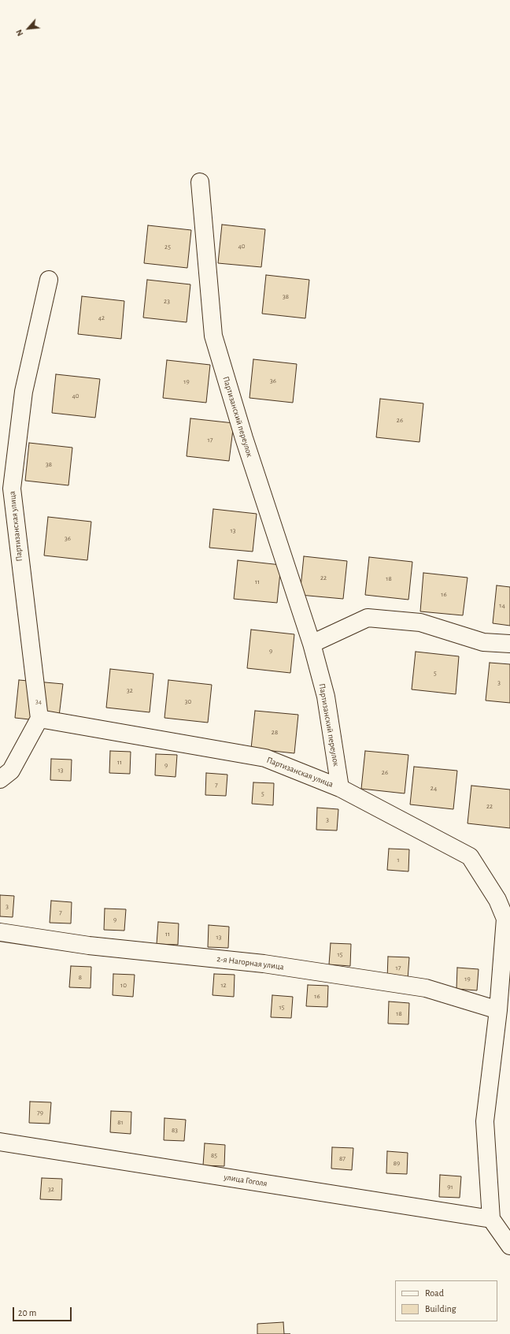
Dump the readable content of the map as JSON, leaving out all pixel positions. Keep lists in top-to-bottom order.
{
  "streets": {
    "street": [
      "Партизанский переулок",
      "Партизанская улица",
      "2-я Нагорная улица",
      "улица Гоголя"
    ]
  },
  "crossings": [
    ["Партизанский переулок", "Партизанская улица"]
  ],
  "house_numbers": [
    "40",
    "25",
    "38",
    "23",
    "42",
    "36",
    "19",
    "40",
    "26",
    "17",
    "38",
    "13",
    "36",
    "22",
    "18",
    "11",
    "16",
    "14",
    "9",
    "5",
    "3",
    "32",
    "34",
    "30",
    "28",
    "11",
    "9",
    "13",
    "26",
    "7",
    "24",
    "5",
    "22",
    "3",
    "1",
    "3",
    "7",
    "9",
    "11",
    "13",
    "15",
    "17",
    "8",
    "19",
    "10",
    "12",
    "16",
    "15",
    "18",
    "79",
    "81",
    "83",
    "85",
    "87",
    "89",
    "91",
    "32"
  ],
  "legend": ["Road", "Building"],
  "scale_bar": "20 m",
  "north": "bottom left"
}
